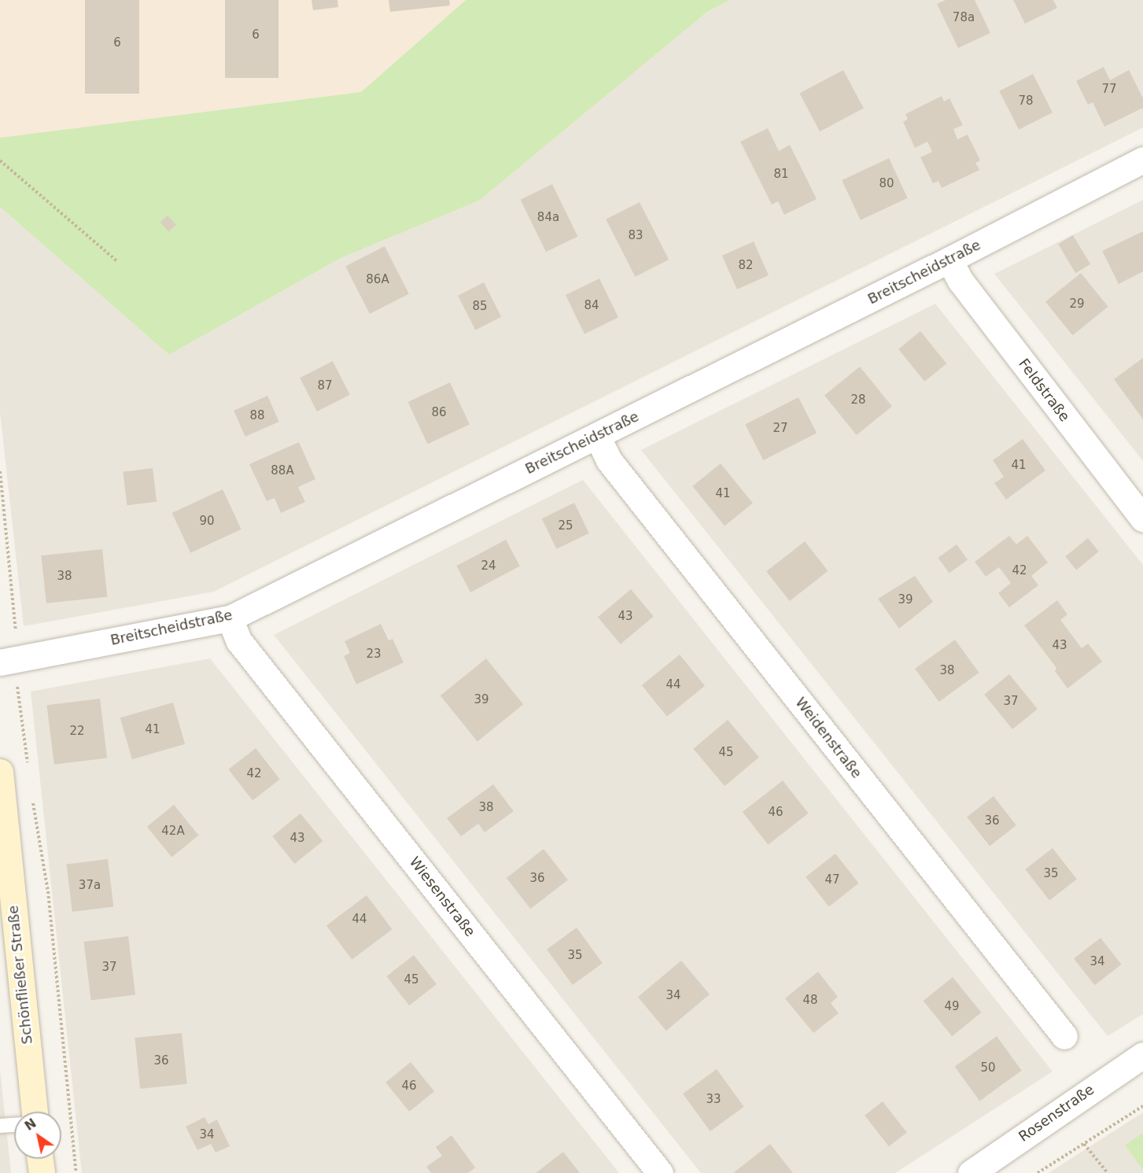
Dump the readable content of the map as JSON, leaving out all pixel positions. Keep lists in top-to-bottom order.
{
  "streets": {
    "main road": ["Schönfließer Straße"],
    "street": [
      "Breitscheidstraße",
      "Feldstraße",
      "Weidenstraße",
      "Wiesenstraße",
      "Rosenstraße"
    ]
  },
  "crossings": [
    ["Breitscheidstraße", "Feldstraße"],
    ["Breitscheidstraße", "Weidenstraße"],
    ["Breitscheidstraße", "Wiesenstraße"]
  ],
  "house_numbers": [
    "78a",
    "6",
    "6",
    "77",
    "78",
    "81",
    "80",
    "84a",
    "83",
    "82",
    "86A",
    "29",
    "84",
    "85",
    "87",
    "28",
    "86",
    "88",
    "27",
    "41",
    "88A",
    "41",
    "90",
    "25",
    "24",
    "42",
    "38",
    "39",
    "43",
    "43",
    "23",
    "38",
    "44",
    "39",
    "37",
    "41",
    "22",
    "45",
    "42",
    "38",
    "46",
    "36",
    "42A",
    "43",
    "35",
    "36",
    "47",
    "37a",
    "44",
    "35",
    "34",
    "37",
    "45",
    "34",
    "48",
    "49",
    "36",
    "50",
    "46",
    "33",
    "34"
  ],
  "north": "top left"
}
